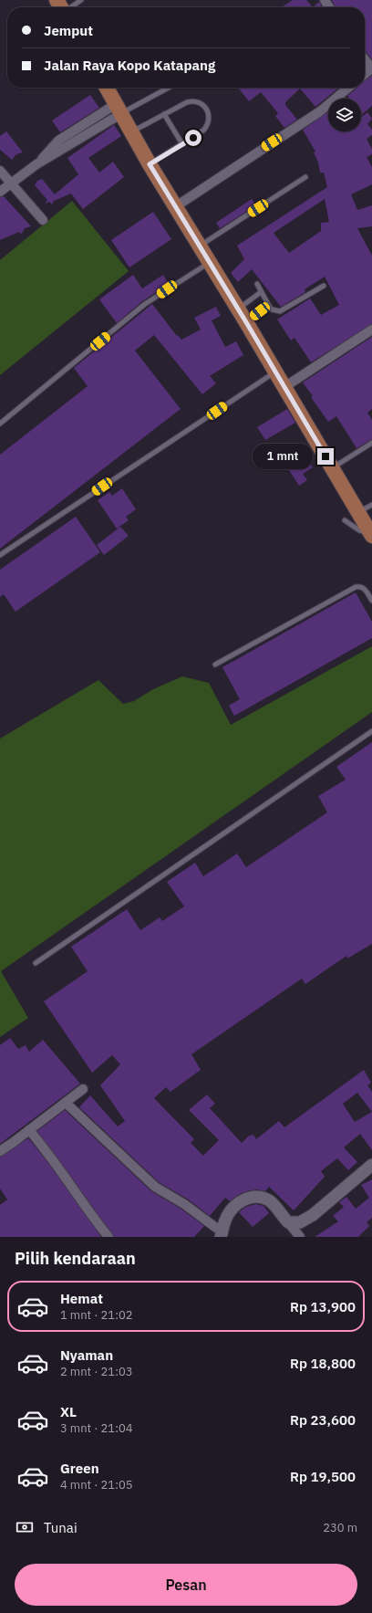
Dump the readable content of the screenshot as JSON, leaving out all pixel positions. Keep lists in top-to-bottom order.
{
  "page": {
    "banner": ["Jemput", "Jalan Raya Kopo Katapang"],
    "bubble": "1 mnt",
    "heading": "Pilih kendaraan",
    "list": [
      {
        "name": "Hemat",
        "note": "1 mnt · 21:02",
        "value": "Rp 13,900"
      },
      {
        "name": "Nyaman",
        "note": "2 mnt · 21:03",
        "value": "Rp 18,800"
      },
      {
        "name": "XL",
        "note": "3 mnt · 21:04",
        "value": "Rp 23,600"
      },
      {
        "name": "Green",
        "note": "4 mnt · 21:05",
        "value": "Rp 19,500"
      }
    ],
    "pay": ["Tunai", "230 m"],
    "buttons": "Pesan"
  }
}
